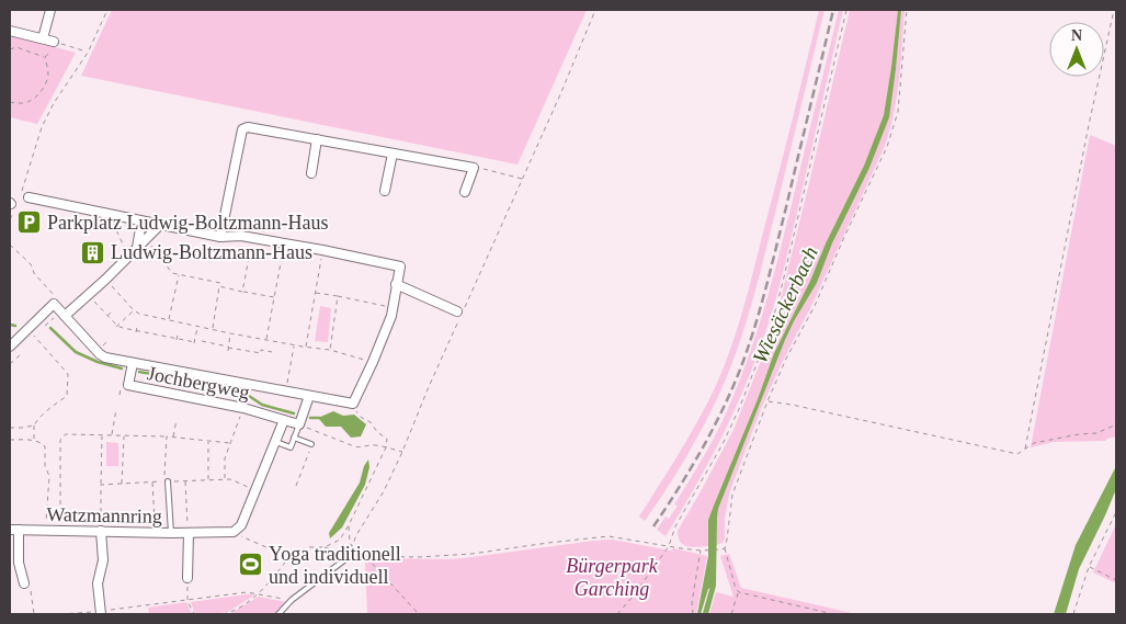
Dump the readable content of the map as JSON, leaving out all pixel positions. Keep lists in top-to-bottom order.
{
  "streets": {
    "street": ["Jochbergweg", "Watzmannring"]
  },
  "water": ["Wiesäckerbach"],
  "parks": ["Bürgerpark Garching"],
  "places": {
    "parking": ["Parkplatz Ludwig-Boltzmann-Haus"],
    "building": ["Ludwig-Boltzmann-Haus"],
    "sports": ["Yoga traditionell und individuell"]
  },
  "north": "top"
}
